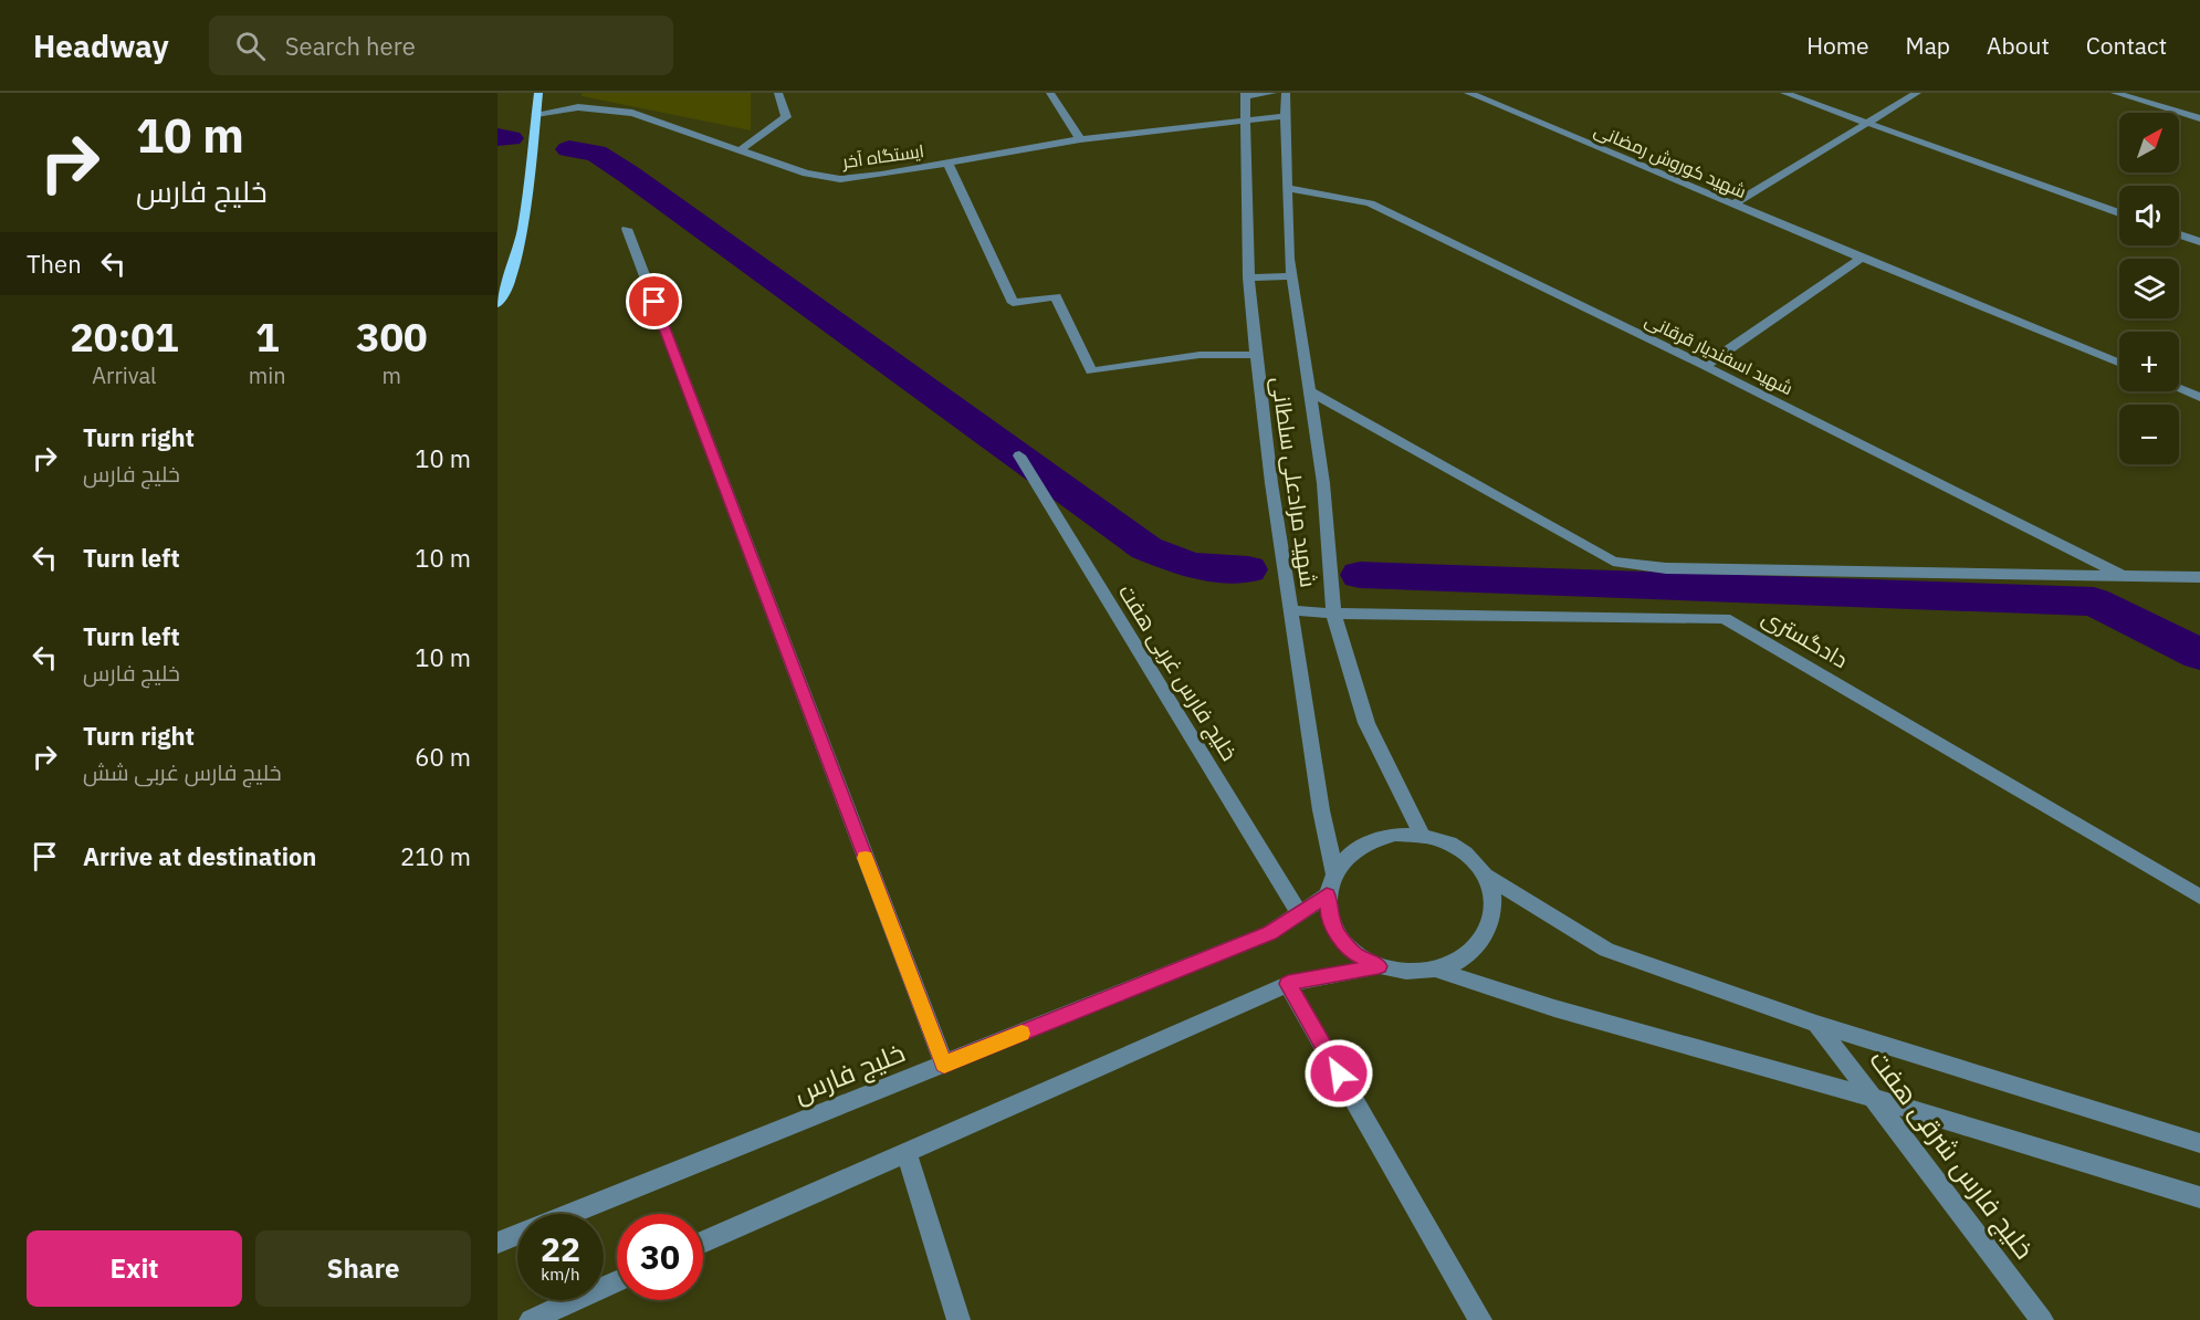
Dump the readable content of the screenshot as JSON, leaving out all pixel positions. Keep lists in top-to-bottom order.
{
  "streets": {
    "street": [
      "ایستگاه آخر",
      "شهید کوروش رمضانی",
      "شهید اسفندیار قرقانی",
      "شهید مرادعلی سلطانی",
      "دادگستری",
      "خلیج فارس غربی هفت",
      "خلیج فارس",
      "خلیج فارس شرقی هفت"
    ]
  },
  "crossings": [
    ["ایستگاه آخر", "شهید مرادعلی سلطانی"],
    ["شهید اسفندیار قرقانی", "شهید مرادعلی سلطانی"],
    ["شهید مرادعلی سلطانی", "دادگستری"],
    ["شهید مرادعلی سلطانی", "خلیج فارس"],
    ["خلیج فارس غربی هفت", "خلیج فارس"]
  ],
  "north": "top right",
  "page": {
    "header": "Headway",
    "search": "Search here",
    "nav": [
      "Home",
      "Map",
      "About",
      "Contact"
    ],
    "turn": ["10 m", "خلیج فارس"],
    "map_buttons": ["+", "−"],
    "then": "Then",
    "eta": [
      "20:01",
      "Arrival",
      "1",
      "min",
      "300",
      "m"
    ],
    "list": [
      {
        "name": "Turn right",
        "note": "خلیج فارس",
        "value": "10 m"
      },
      {
        "name": "Turn left",
        "value": "10 m"
      },
      {
        "name": "Turn left",
        "note": "خلیج فارس",
        "value": "10 m"
      },
      {
        "name": "Turn right",
        "note": "خلیج فارس غربی شش",
        "value": "60 m"
      },
      {
        "name": "Arrive at destination",
        "value": "210 m"
      }
    ],
    "speed": "22 km/h",
    "limit": "30",
    "buttons": ["Exit", "Share"]
  }
}
